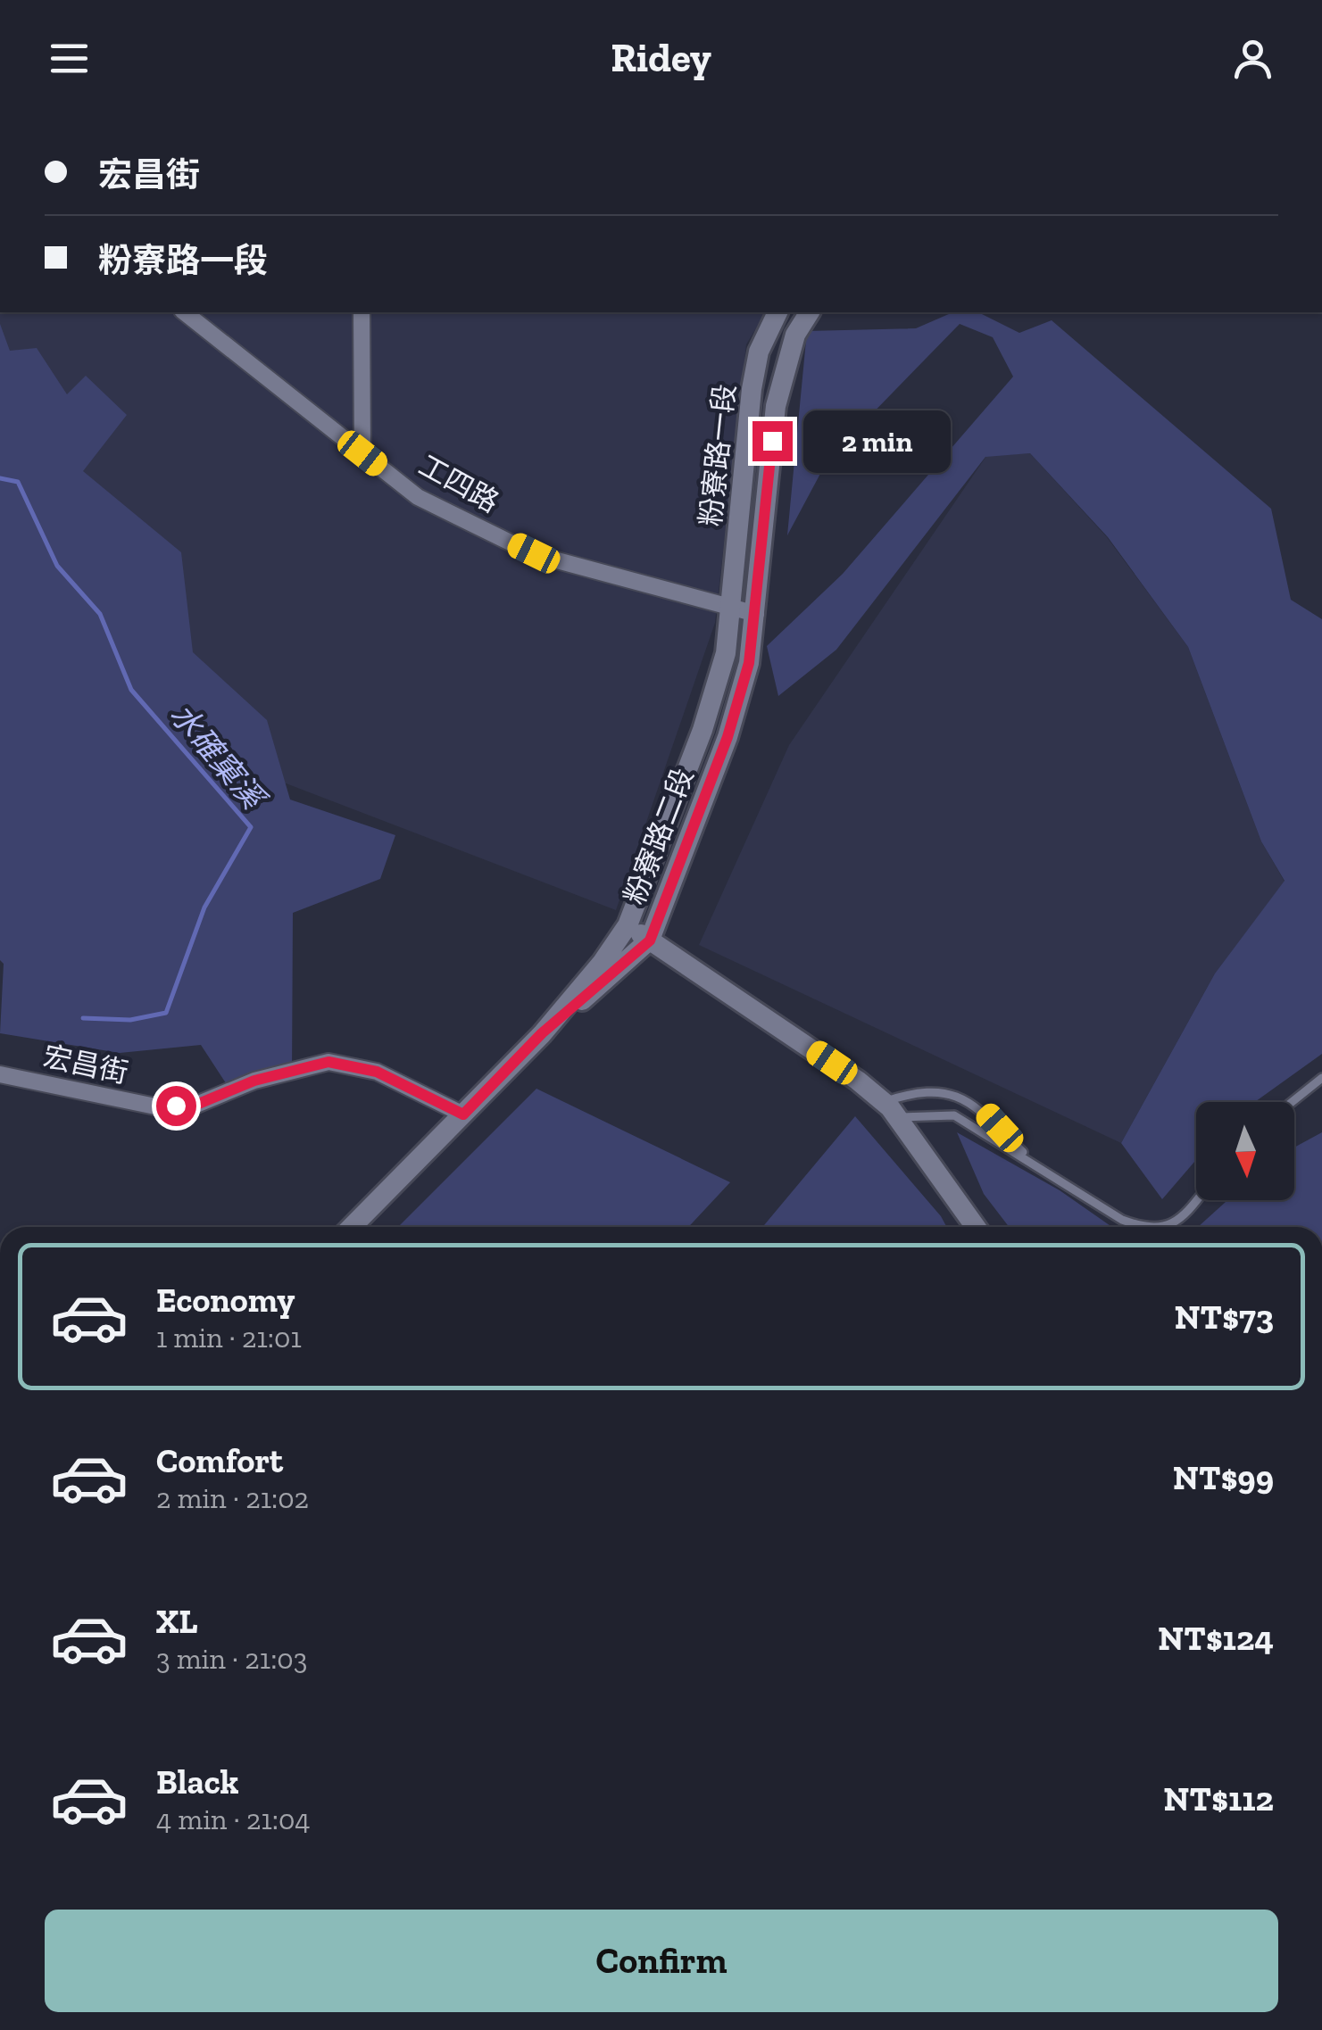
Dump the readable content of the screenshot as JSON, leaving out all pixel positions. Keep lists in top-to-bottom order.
{
  "streets": {
    "main road": ["粉寮路一段", "粉寮路二段"],
    "street": ["工四路", "宏昌街"]
  },
  "crossings": [
    ["粉寮路一段", "工四路"],
    ["粉寮路一段", "粉寮路二段"],
    ["工四路", "粉寮路二段"],
    ["粉寮路二段", "宏昌街"]
  ],
  "water": ["水確窠溪"],
  "north": "bottom",
  "page": {
    "header": "Ridey",
    "banner": ["宏昌街", "粉寮路一段"],
    "bubble": "2 min",
    "list": [
      {
        "name": "Economy",
        "note": "1 min · 21:01",
        "value": "NT$73"
      },
      {
        "name": "Comfort",
        "note": "2 min · 21:02",
        "value": "NT$99"
      },
      {
        "name": "XL",
        "note": "3 min · 21:03",
        "value": "NT$124"
      },
      {
        "name": "Black",
        "note": "4 min · 21:04",
        "value": "NT$112"
      }
    ],
    "buttons": "Confirm"
  }
}
